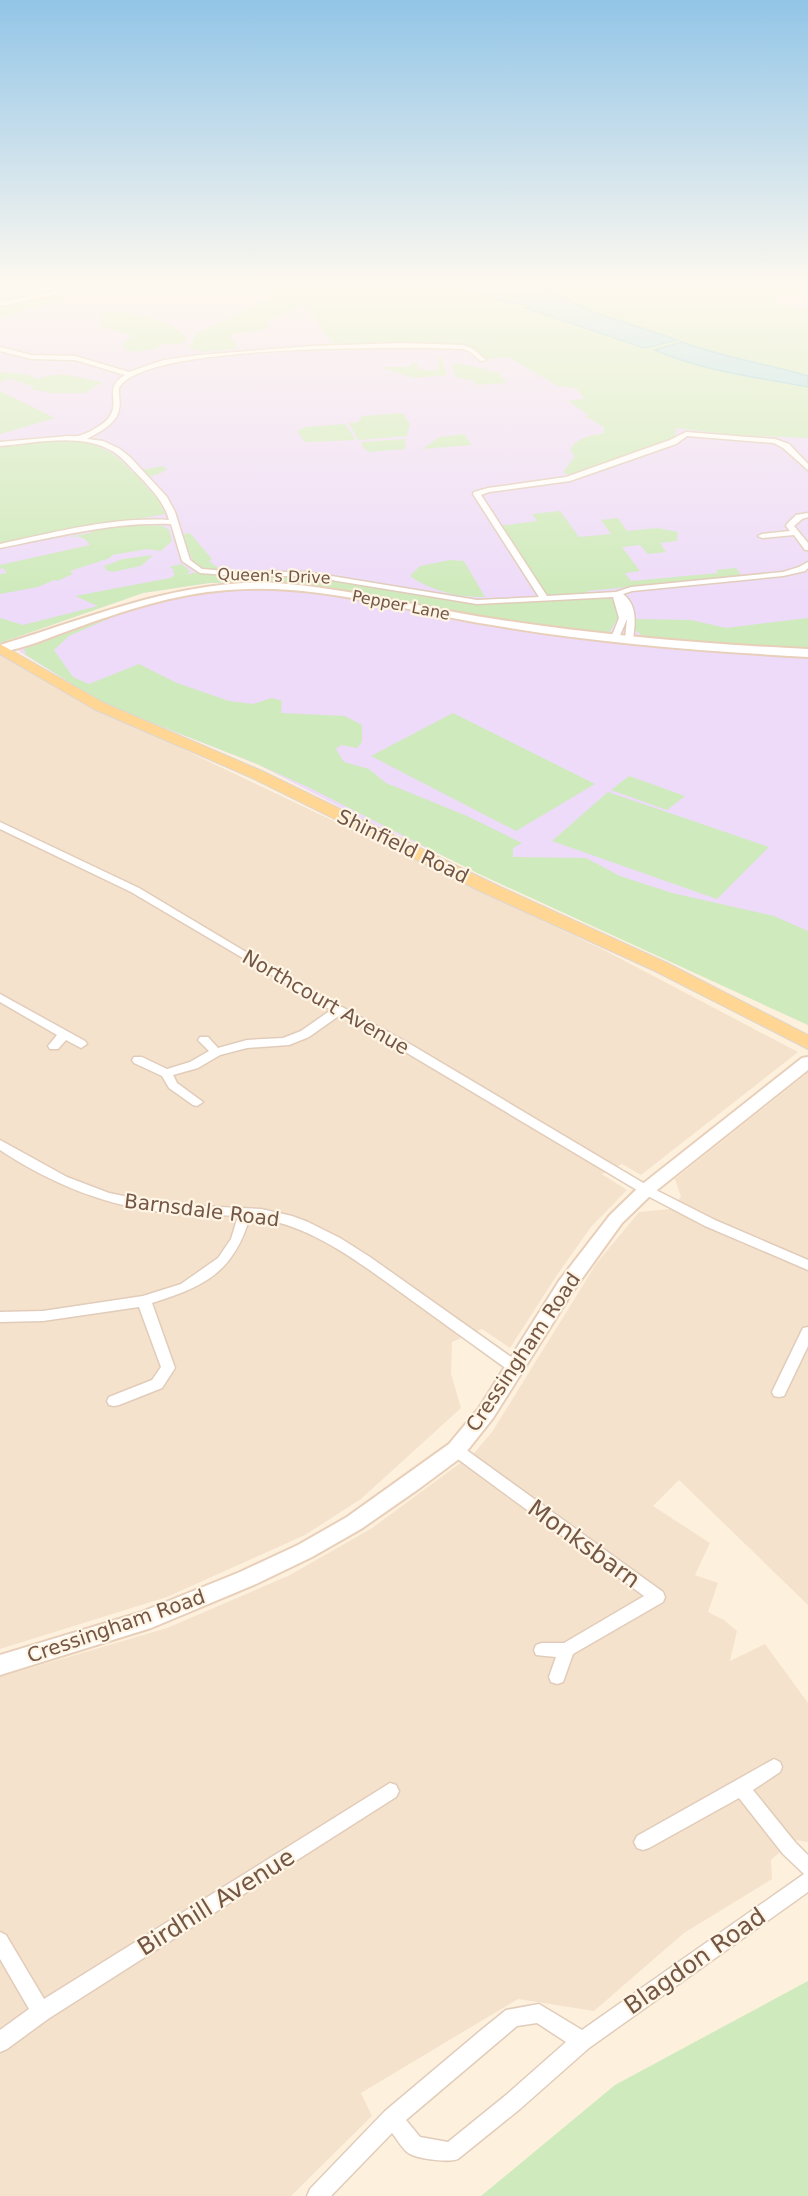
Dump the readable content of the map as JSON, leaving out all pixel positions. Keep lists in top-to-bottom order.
{
  "streets": {
    "main road": ["Shinfield Road"],
    "street": [
      "Queen's Drive",
      "Pepper Lane",
      "Northcourt Avenue",
      "Barnsdale Road",
      "Cressingham Road",
      "Monksbarn",
      "Birdhill Avenue",
      "Blagdon Road"
    ]
  },
  "crossings": [
    ["Pepper Lane", "Shinfield Road"],
    ["Northcourt Avenue", "Cressingham Road"],
    ["Barnsdale Road", "Cressingham Road"],
    ["Cressingham Road", "Monksbarn"]
  ]
}
